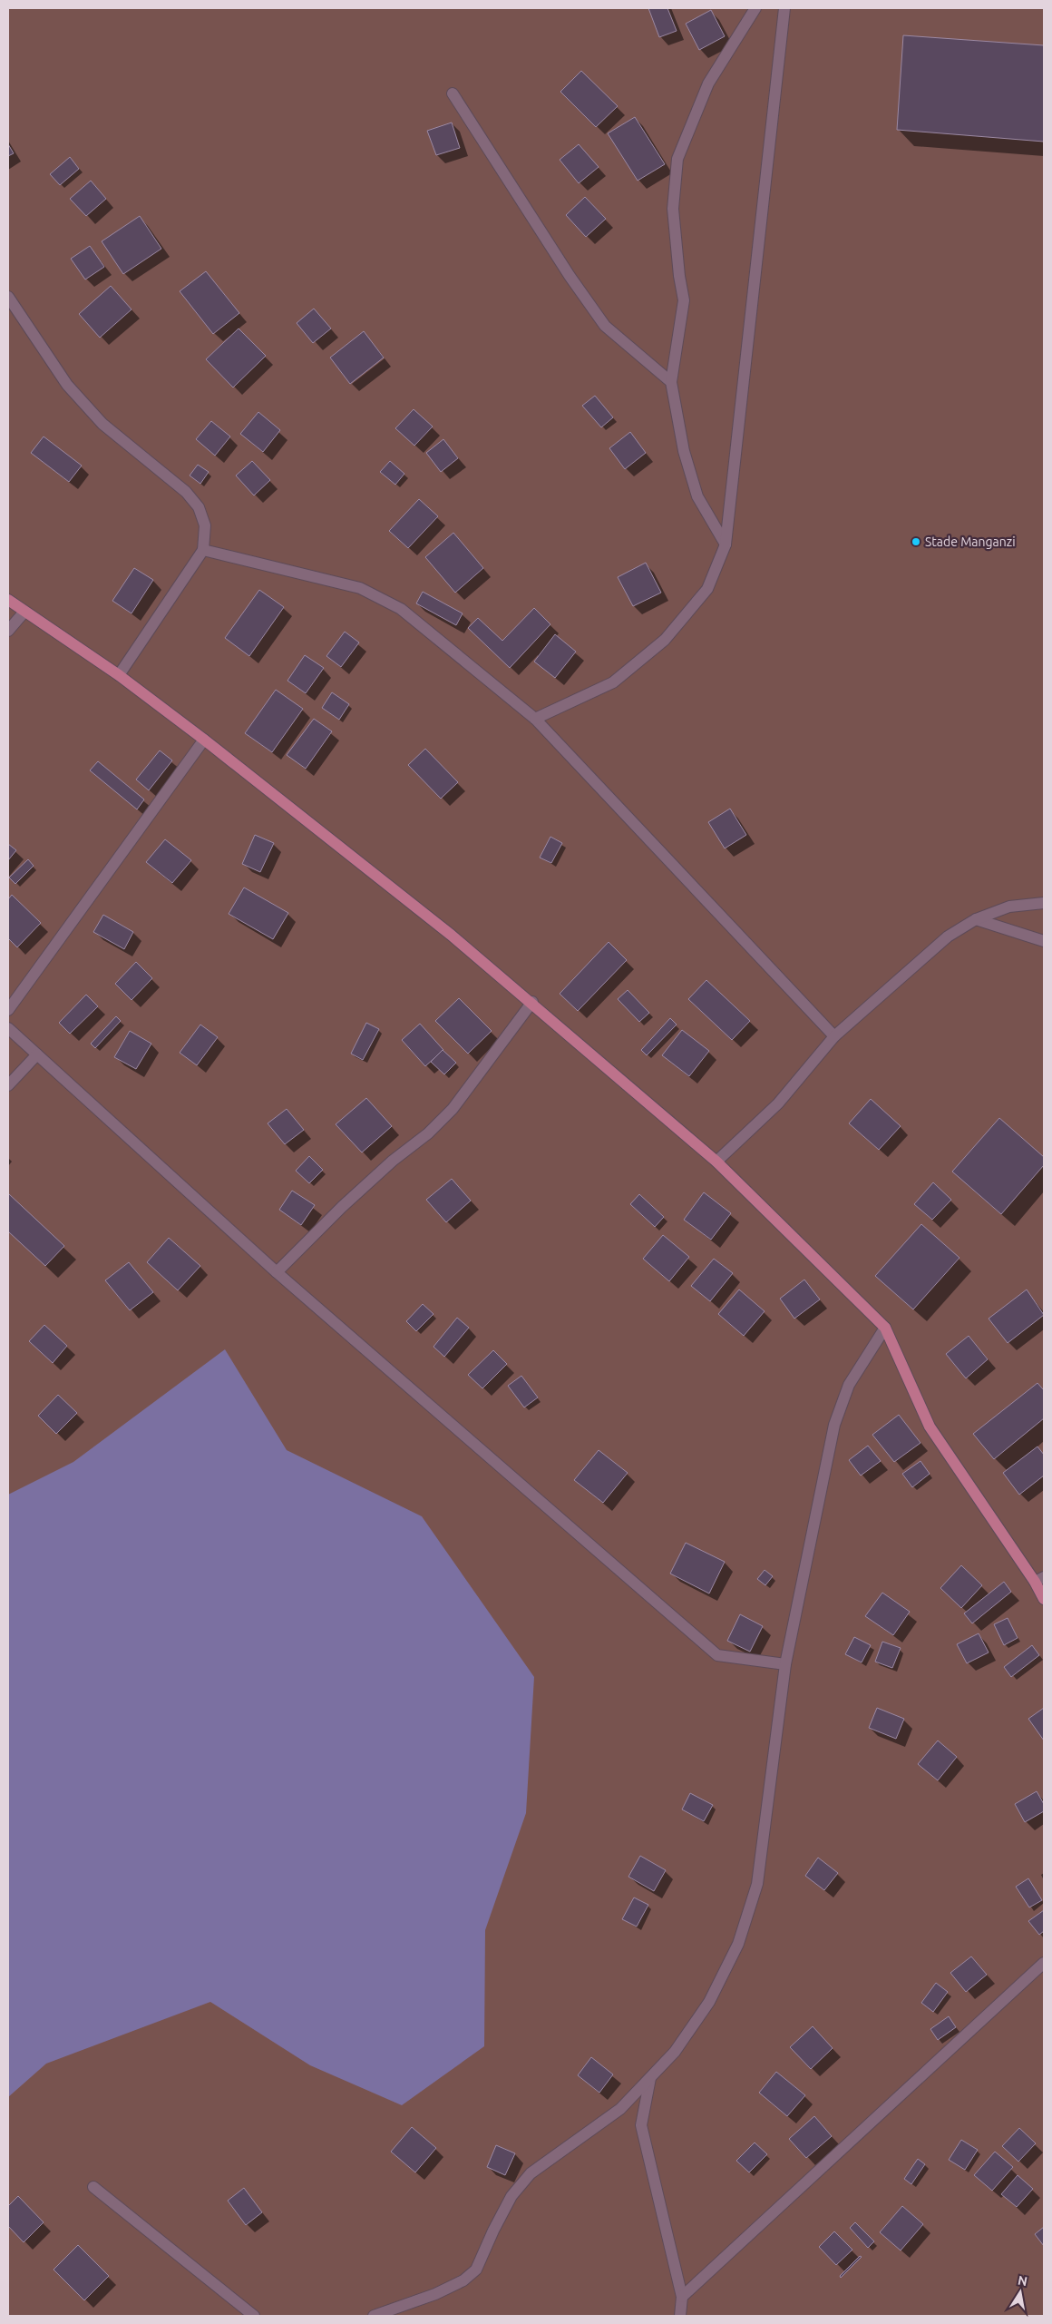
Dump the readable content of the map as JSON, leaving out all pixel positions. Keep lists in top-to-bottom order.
{
  "places": ["Stade Manganzi"],
  "north": "top"
}
